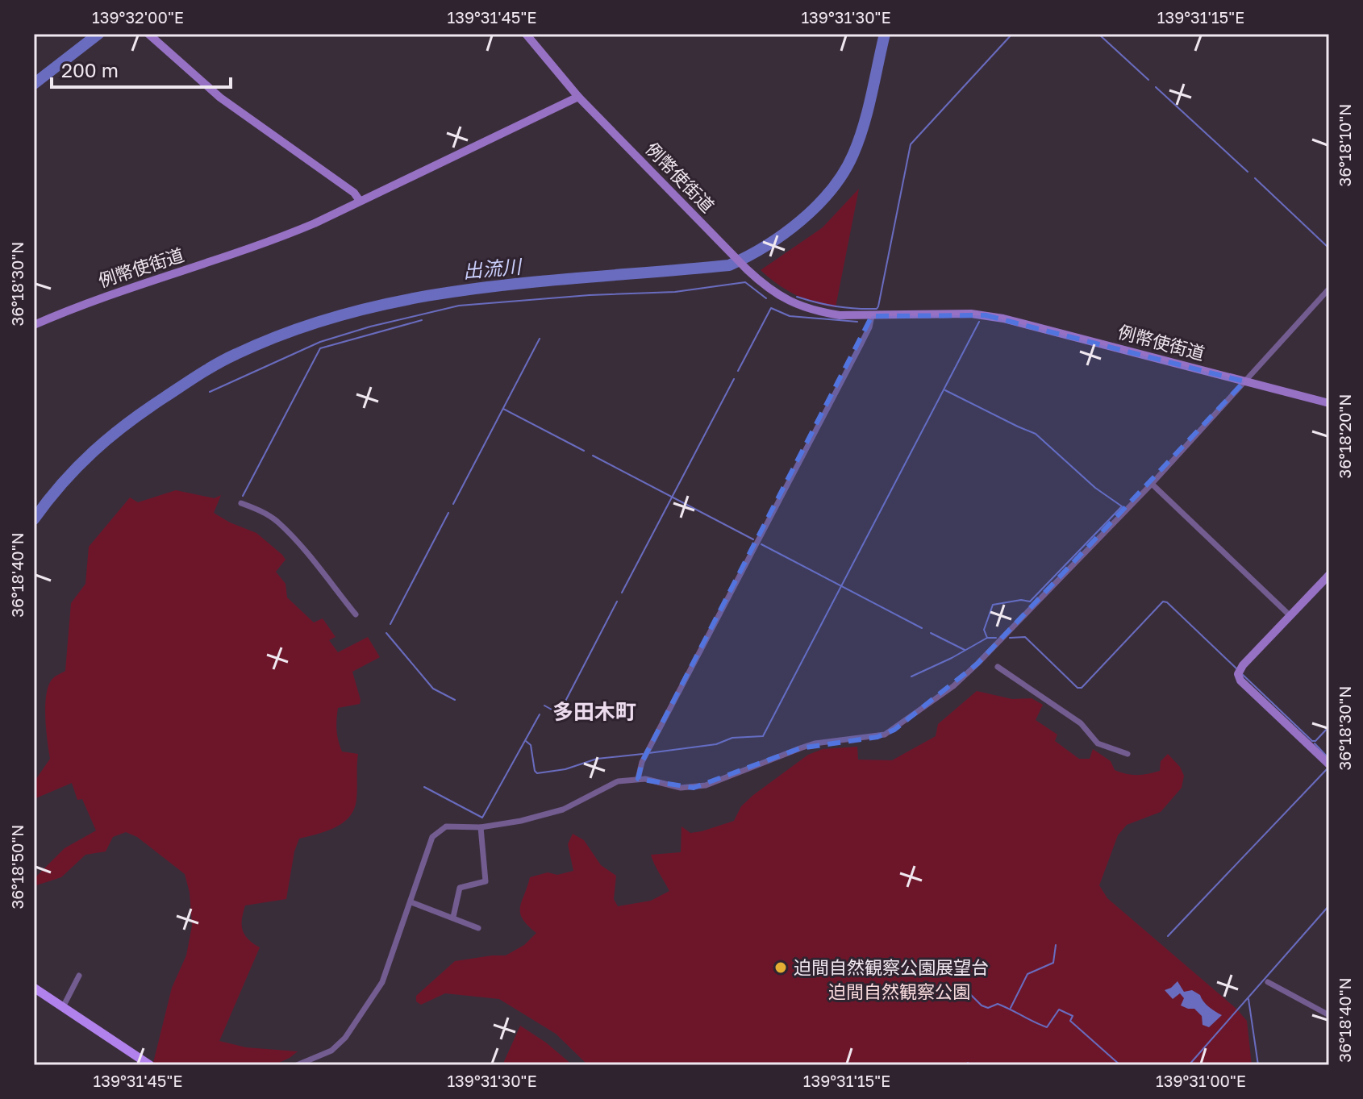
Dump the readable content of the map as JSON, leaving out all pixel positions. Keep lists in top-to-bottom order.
{
  "streets": {
    "street": ["例幣使街道"]
  },
  "districts": ["多田木町"],
  "water": ["出流川"],
  "parks": ["迫間自然観察公園"],
  "places": ["迫間自然観察公園展望台"],
  "scale_bar": "200 m",
  "coordinates": [
    "139°32'00\"E",
    "139°31'45\"E",
    "139°31'30\"E",
    "139°31'15\"E",
    "36°18'10\"N",
    "36°18'30\"N",
    "36°18'20\"N",
    "36°18'40\"N",
    "36°18'50\"N",
    "139°31'00\"E"
  ]
}
